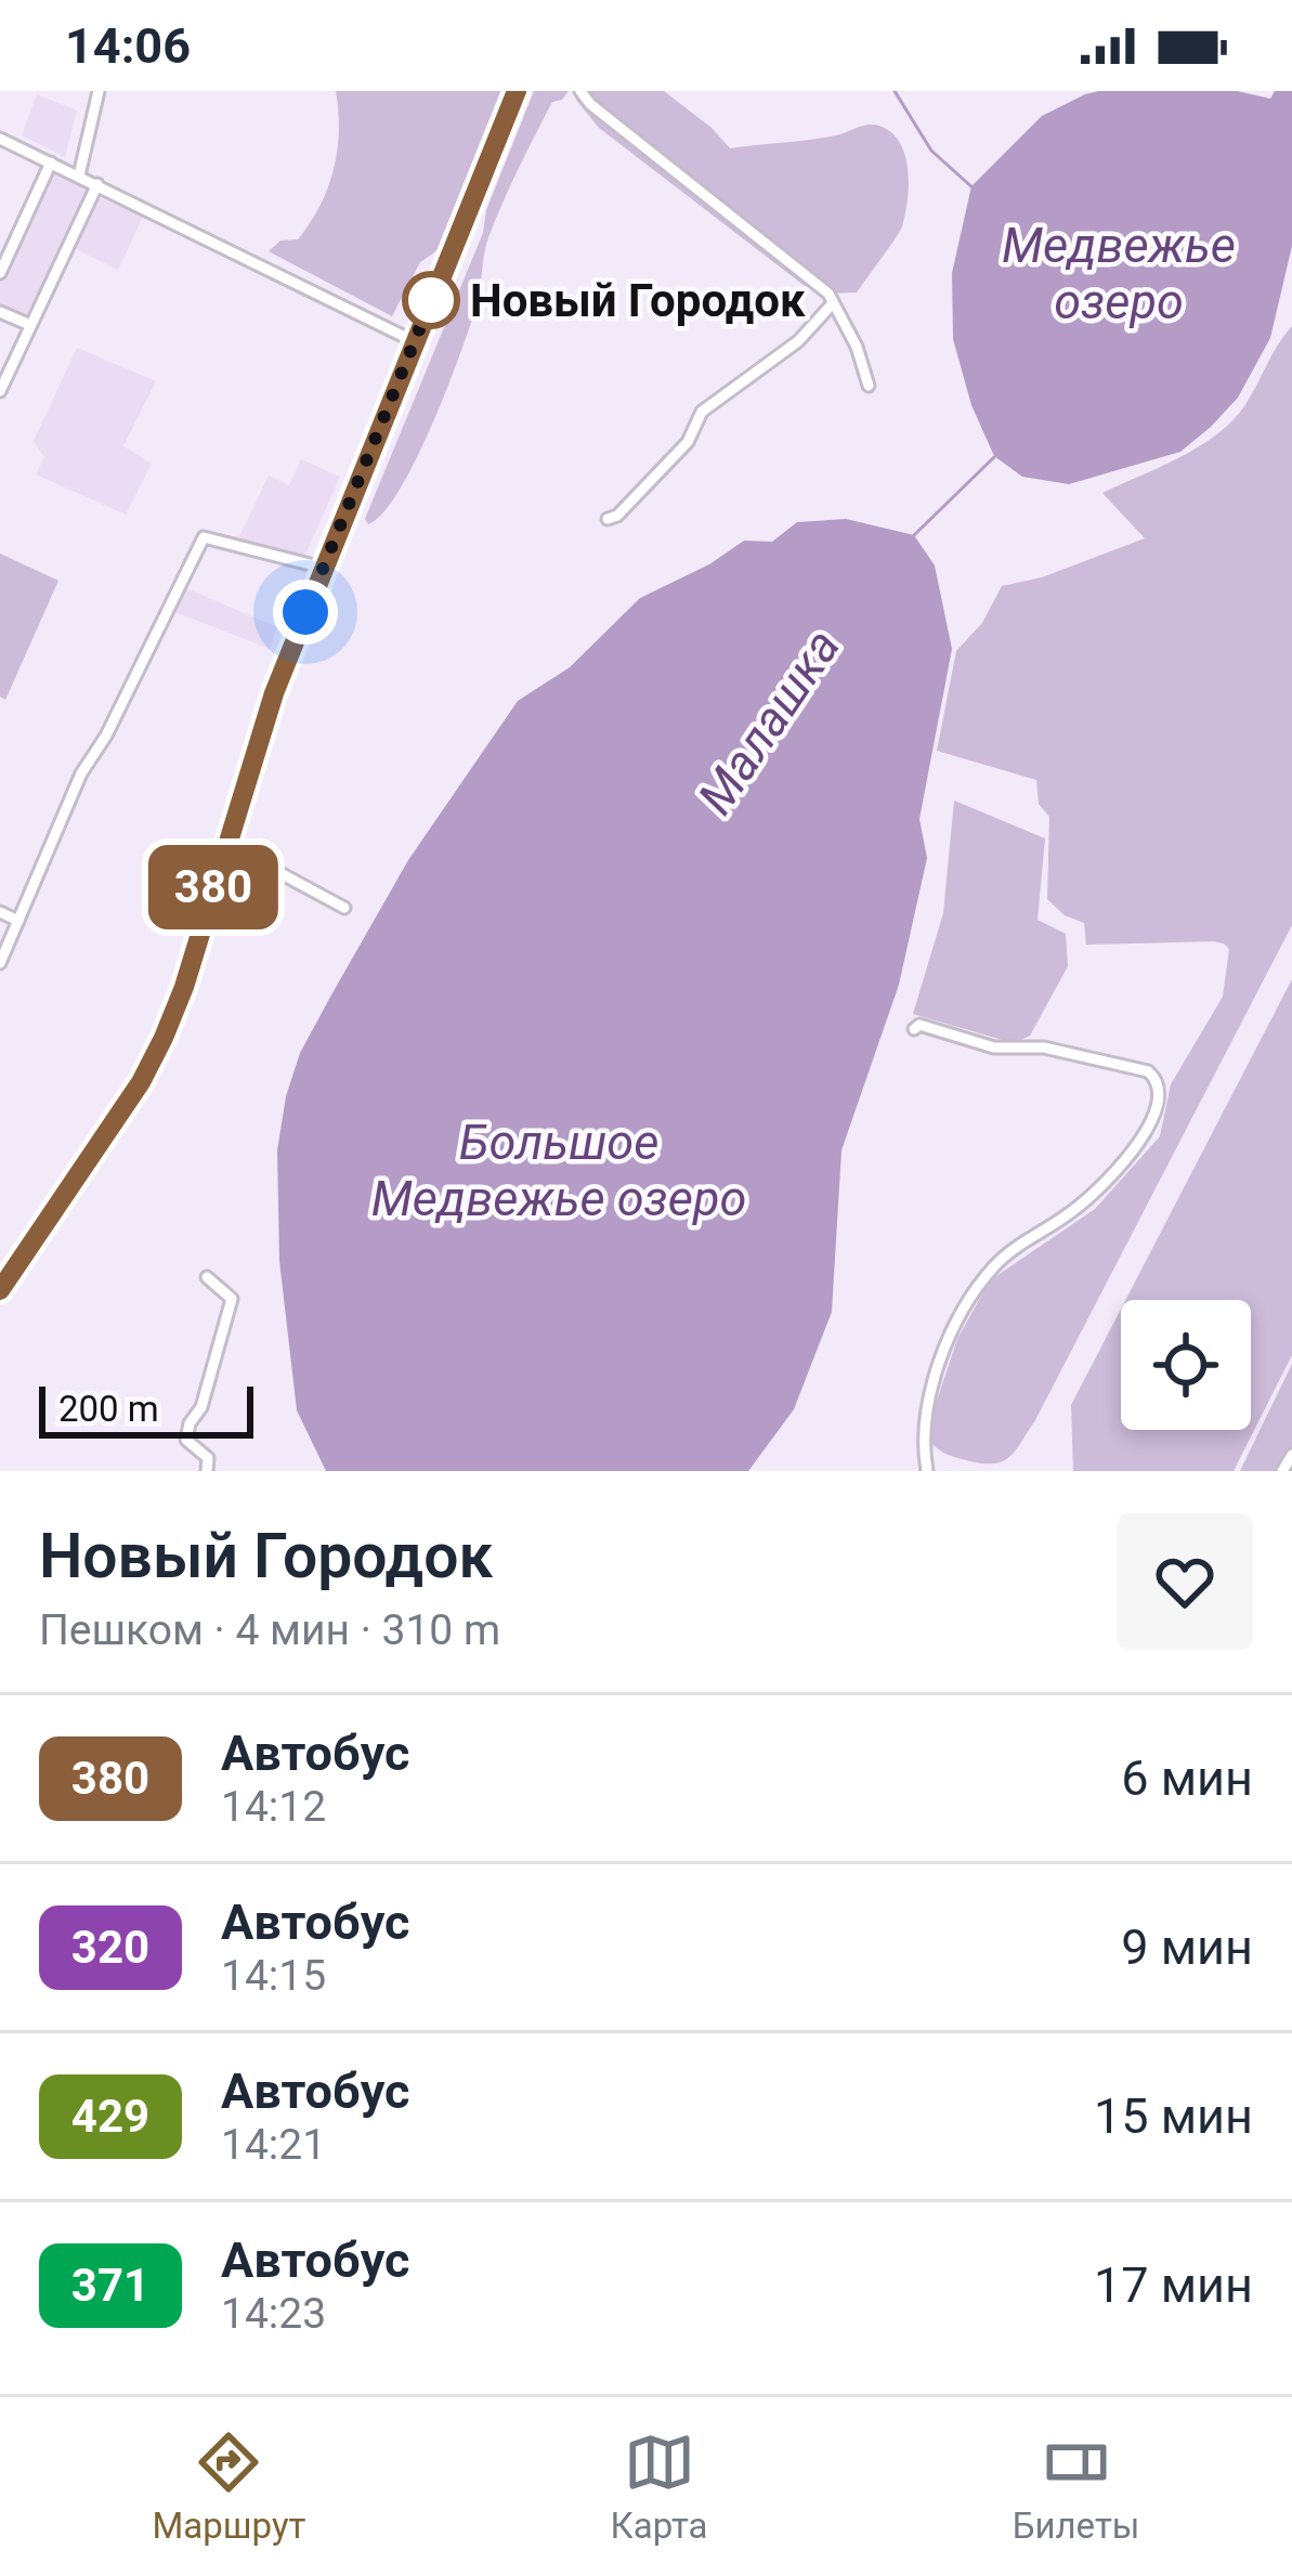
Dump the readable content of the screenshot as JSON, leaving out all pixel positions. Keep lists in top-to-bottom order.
{
  "water": ["Медвежье озеро", "Малашка", "Большое Медвежье озеро"],
  "places": ["Новый Городок"],
  "lines": ["bus line 380"],
  "scale_bar": "200 m",
  "page": {
    "status": "14:06",
    "on_map": "380",
    "scale": "200 m",
    "heading": ["Новый Городок", "Пешком · 4 мин · 310 m"],
    "list": [
      {
        "mark": "380",
        "name": "Автобус",
        "note": "14:12",
        "value": "6 мин"
      },
      {
        "mark": "320",
        "name": "Автобус",
        "note": "14:15",
        "value": "9 мин"
      },
      {
        "mark": "429",
        "name": "Автобус",
        "note": "14:21",
        "value": "15 мин"
      },
      {
        "mark": "371",
        "name": "Автобус",
        "note": "14:23",
        "value": "17 мин"
      }
    ],
    "tabs": ["Маршрут", "Карта", "Билеты"]
  }
}
